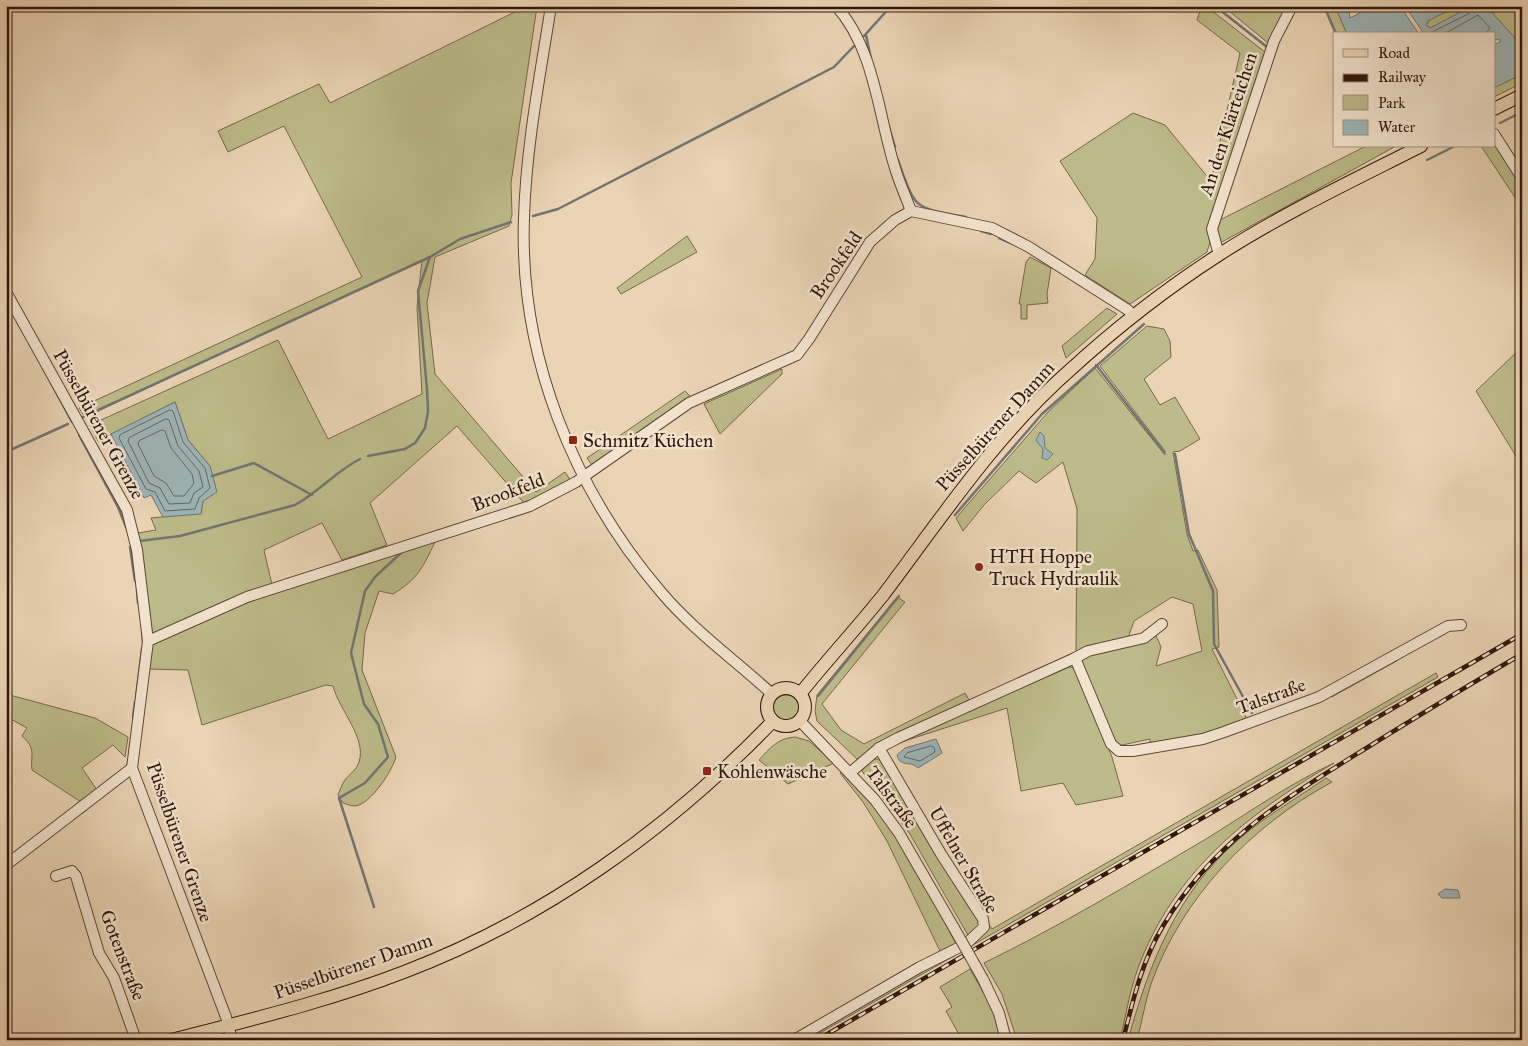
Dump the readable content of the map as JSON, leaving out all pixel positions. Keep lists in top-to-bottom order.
{
  "streets": {
    "main road": ["Püsselbürener Damm"],
    "street": [
      "An den Klärteichen",
      "Brookfeld",
      "Püsselbürener Grenze",
      "Talstraße",
      "Uffelner Straße",
      "Gotenstraße"
    ]
  },
  "crossings": [
    ["An den Klärteichen", "Püsselbürener Damm"],
    ["Brookfeld", "Püsselbürener Grenze"],
    ["Püsselbürener Grenze", "Püsselbürener Damm"],
    ["Talstraße", "Uffelner Straße"]
  ],
  "places": {
    "transit": ["Schmitz Küchen", "Kohlenwäsche"],
    "other": ["HTH Hoppe Truck Hydraulik"]
  },
  "legend": [
    "Road",
    "Railway",
    "Park",
    "Water"
  ]
}
